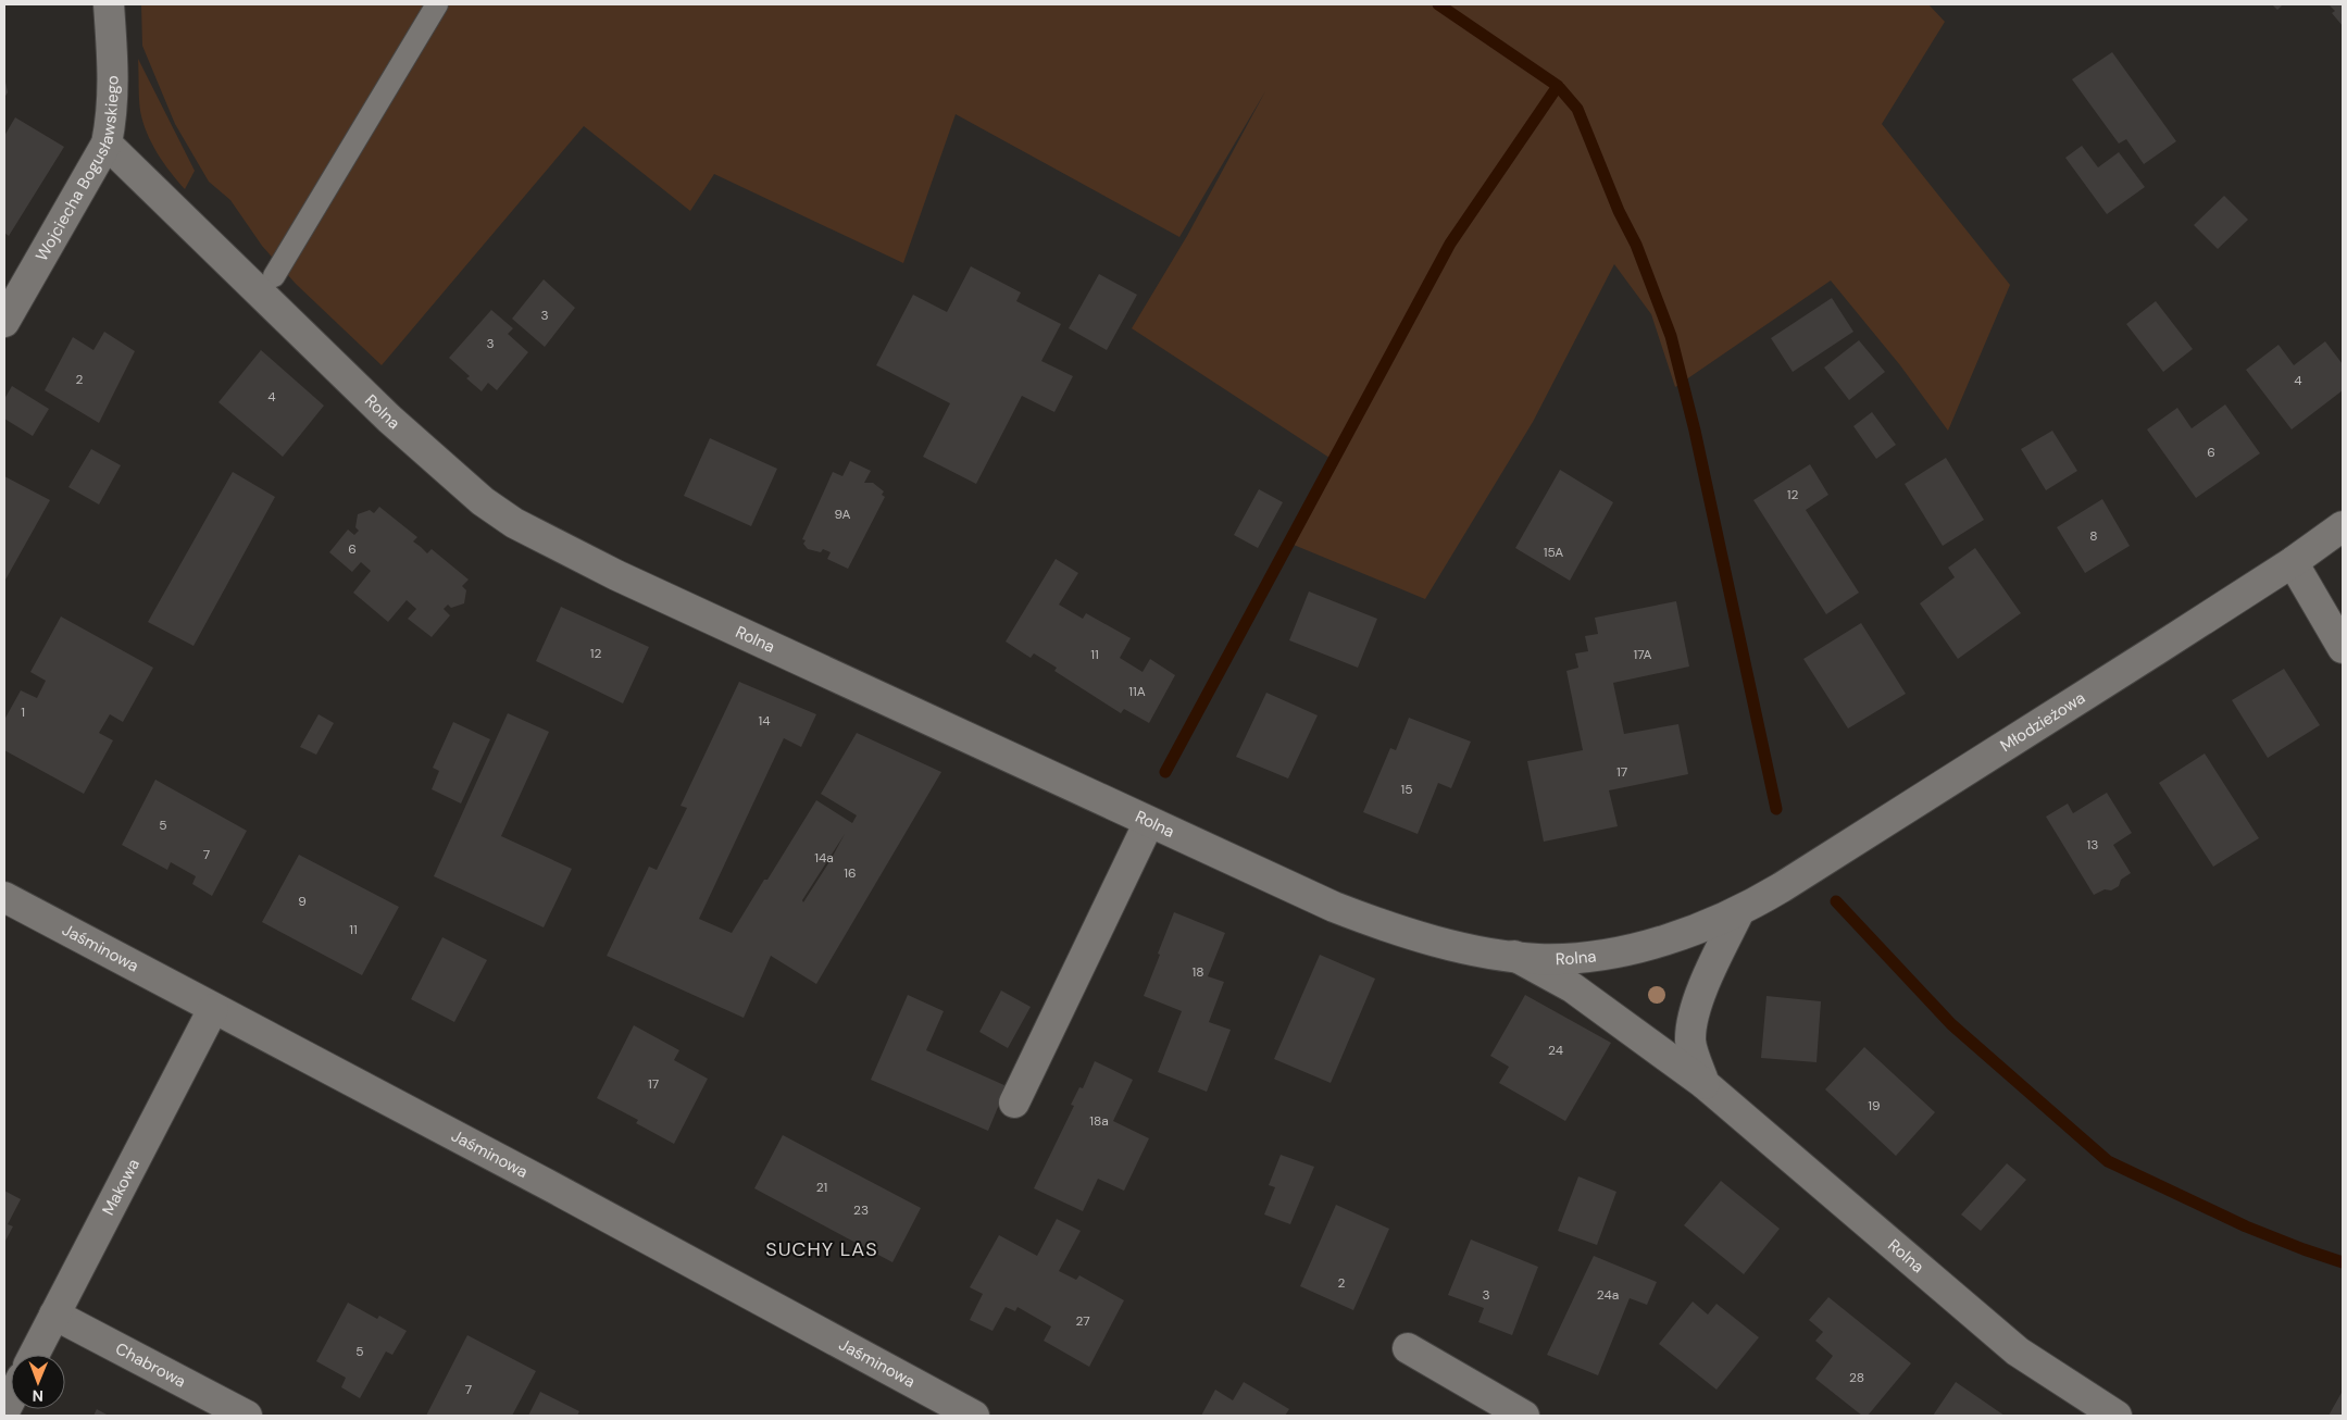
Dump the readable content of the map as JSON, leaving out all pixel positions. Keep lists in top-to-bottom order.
{
  "streets": {
    "street": [
      "Wojciecha Bogusławskiego",
      "Rolna",
      "Młodzieżowa",
      "Jaśminowa",
      "Makowa",
      "Chabrowa"
    ]
  },
  "crossings": [
    ["Wojciecha Bogusławskiego", "Rolna"],
    ["Rolna", "Młodzieżowa"],
    ["Jaśminowa", "Makowa"],
    ["Makowa", "Chabrowa"]
  ],
  "districts": ["SUCHY LAS"],
  "house_numbers": [
    "3",
    "3",
    "2",
    "4",
    "4",
    "6",
    "12",
    "9A",
    "8",
    "6",
    "15A",
    "12",
    "11",
    "17A",
    "11A",
    "1",
    "14",
    "17",
    "15",
    "5",
    "13",
    "7",
    "14a",
    "16",
    "9",
    "11",
    "18",
    "24",
    "17",
    "19",
    "18a",
    "21",
    "23",
    "2",
    "3",
    "24a",
    "27",
    "5",
    "28",
    "7"
  ],
  "north": "bottom"
}
